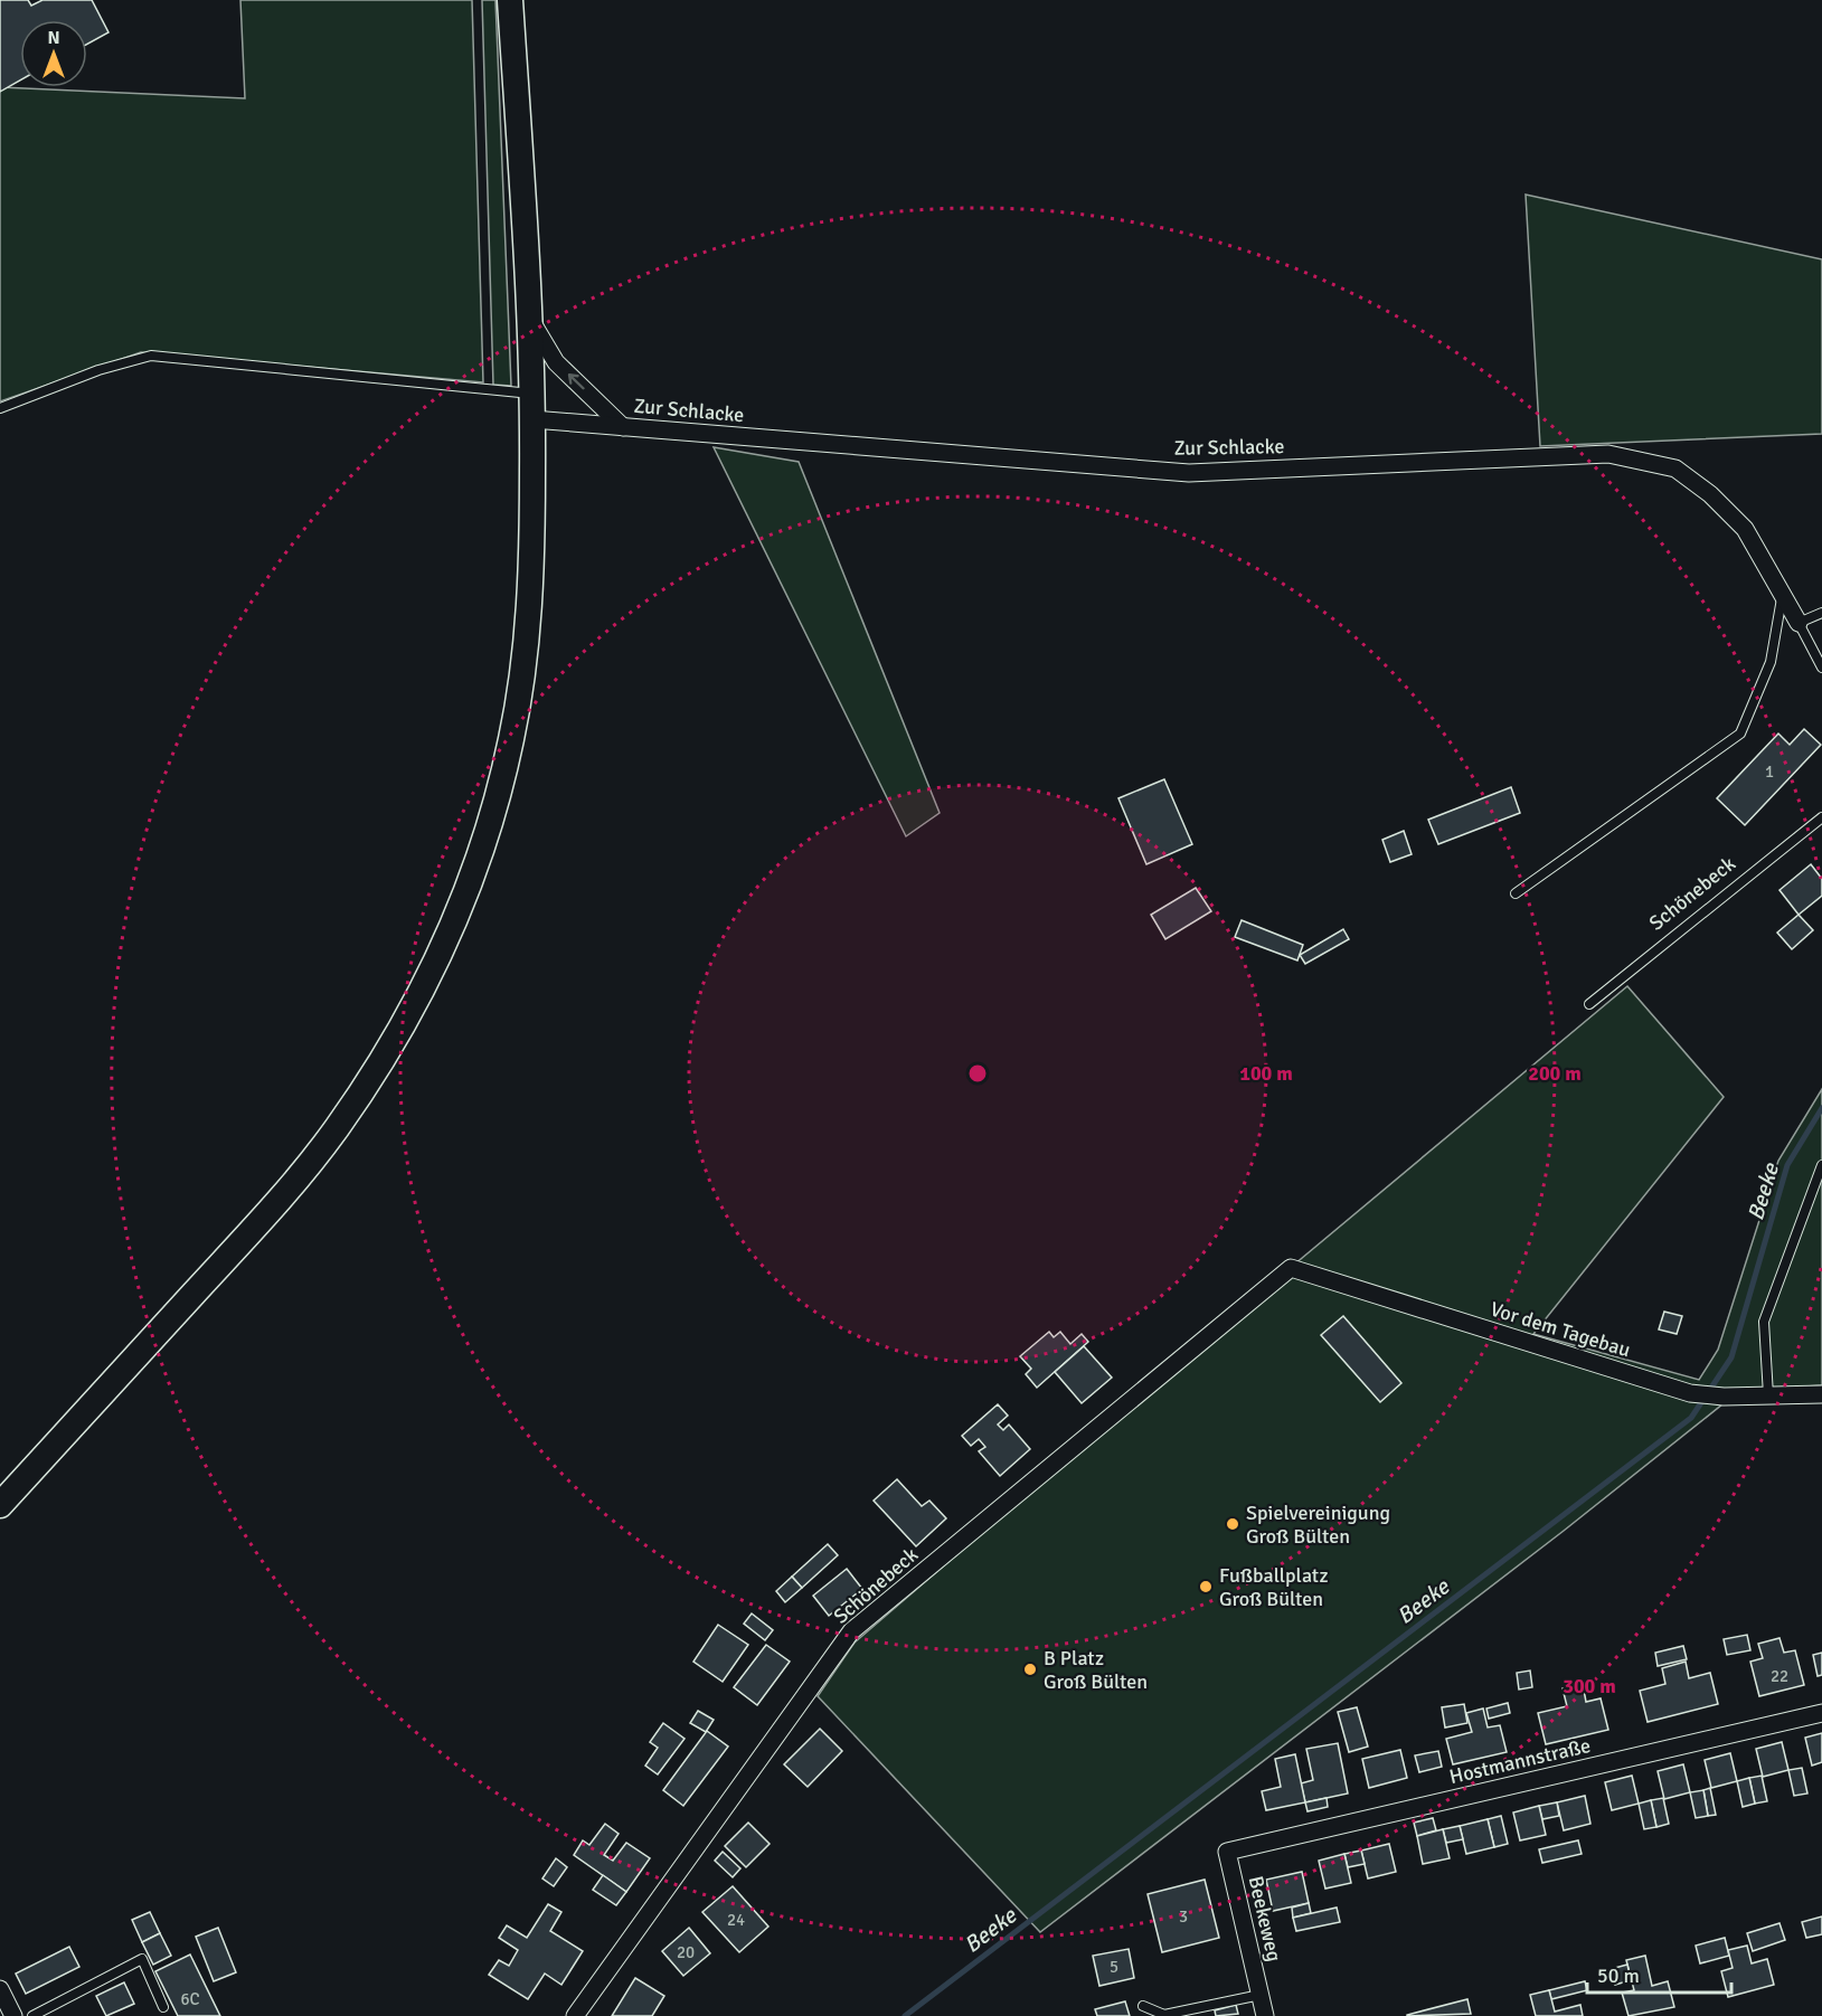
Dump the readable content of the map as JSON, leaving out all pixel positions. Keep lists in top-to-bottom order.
{
  "streets": {
    "street": [
      "Zur Schlacke",
      "Schönebeck",
      "Vor dem Tagebau",
      "Hostmannstraße",
      "Beekeweg"
    ]
  },
  "crossings": [
    ["Schönebeck", "Vor dem Tagebau"],
    ["Hostmannstraße", "Beekeweg"]
  ],
  "water": ["Beeke"],
  "places": ["Spielvereinigung Groß Bülten", "Fußballplatz Groß Bülten", "B Platz Groß Bülten"],
  "house_numbers": [
    "1",
    "22",
    "3",
    "24",
    "20",
    "5",
    "6C"
  ],
  "scale_bar": "50 m",
  "north": "top",
  "rings": ["100 m", "200 m", "300 m"]
}
